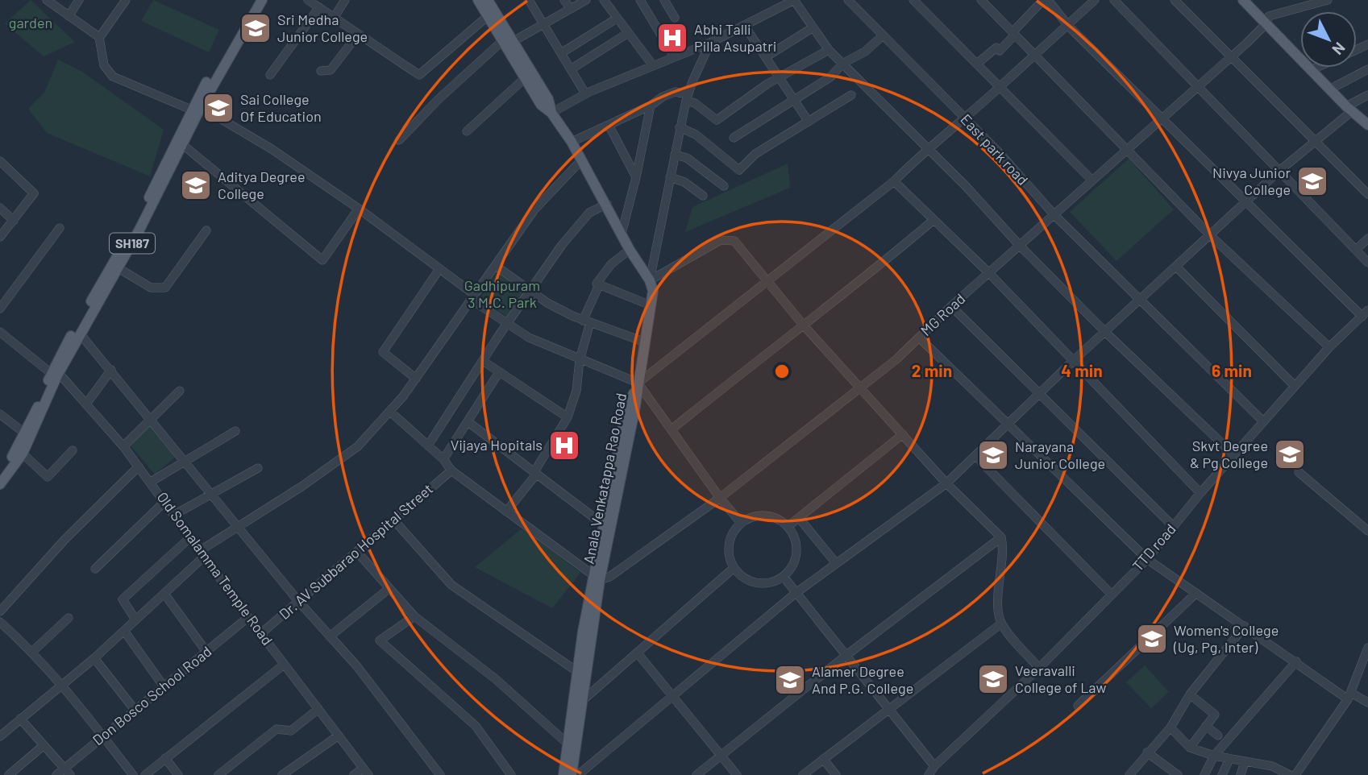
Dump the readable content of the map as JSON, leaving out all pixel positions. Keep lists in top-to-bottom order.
{
  "streets": {
    "main road": ["SH187", "Anala Venkatappa Rao Road"],
    "street": [
      "East park road",
      "MG Road",
      "TTD road",
      "Dr. AV Subbarao Hospital Street",
      "Old Somalamma Temple Road",
      "Don Bosco School Road"
    ]
  },
  "crossings": [
    ["East park road", "MG Road"],
    ["East park road", "TTD road"],
    ["SH187", "Old Somalamma Temple Road"],
    ["MG Road", "Anala Venkatappa Rao Road"],
    ["Dr. AV Subbarao Hospital Street", "Old Somalamma Temple Road"],
    ["Old Somalamma Temple Road", "Don Bosco School Road"]
  ],
  "parks": ["garden", "Gadhipuram 3 M.C. Park"],
  "places": {
    "school or university": [
      "Sri Medha Junior College",
      "Sai College Of Education",
      "Nivya Junior College",
      "Aditya Degree College",
      "Skvt Degree & Pg College",
      "Narayana Junior College",
      "Women's College (Ug, Pg, Inter)",
      "Veeravalli College of Law",
      "Alamer Degree And P.G. College"
    ],
    "hospital": ["Abhi Talli Pilla Asupatri", "Vijaya Hopitals"]
  },
  "north": "bottom right",
  "rings": ["2 min", "4 min", "6 min"]
}
